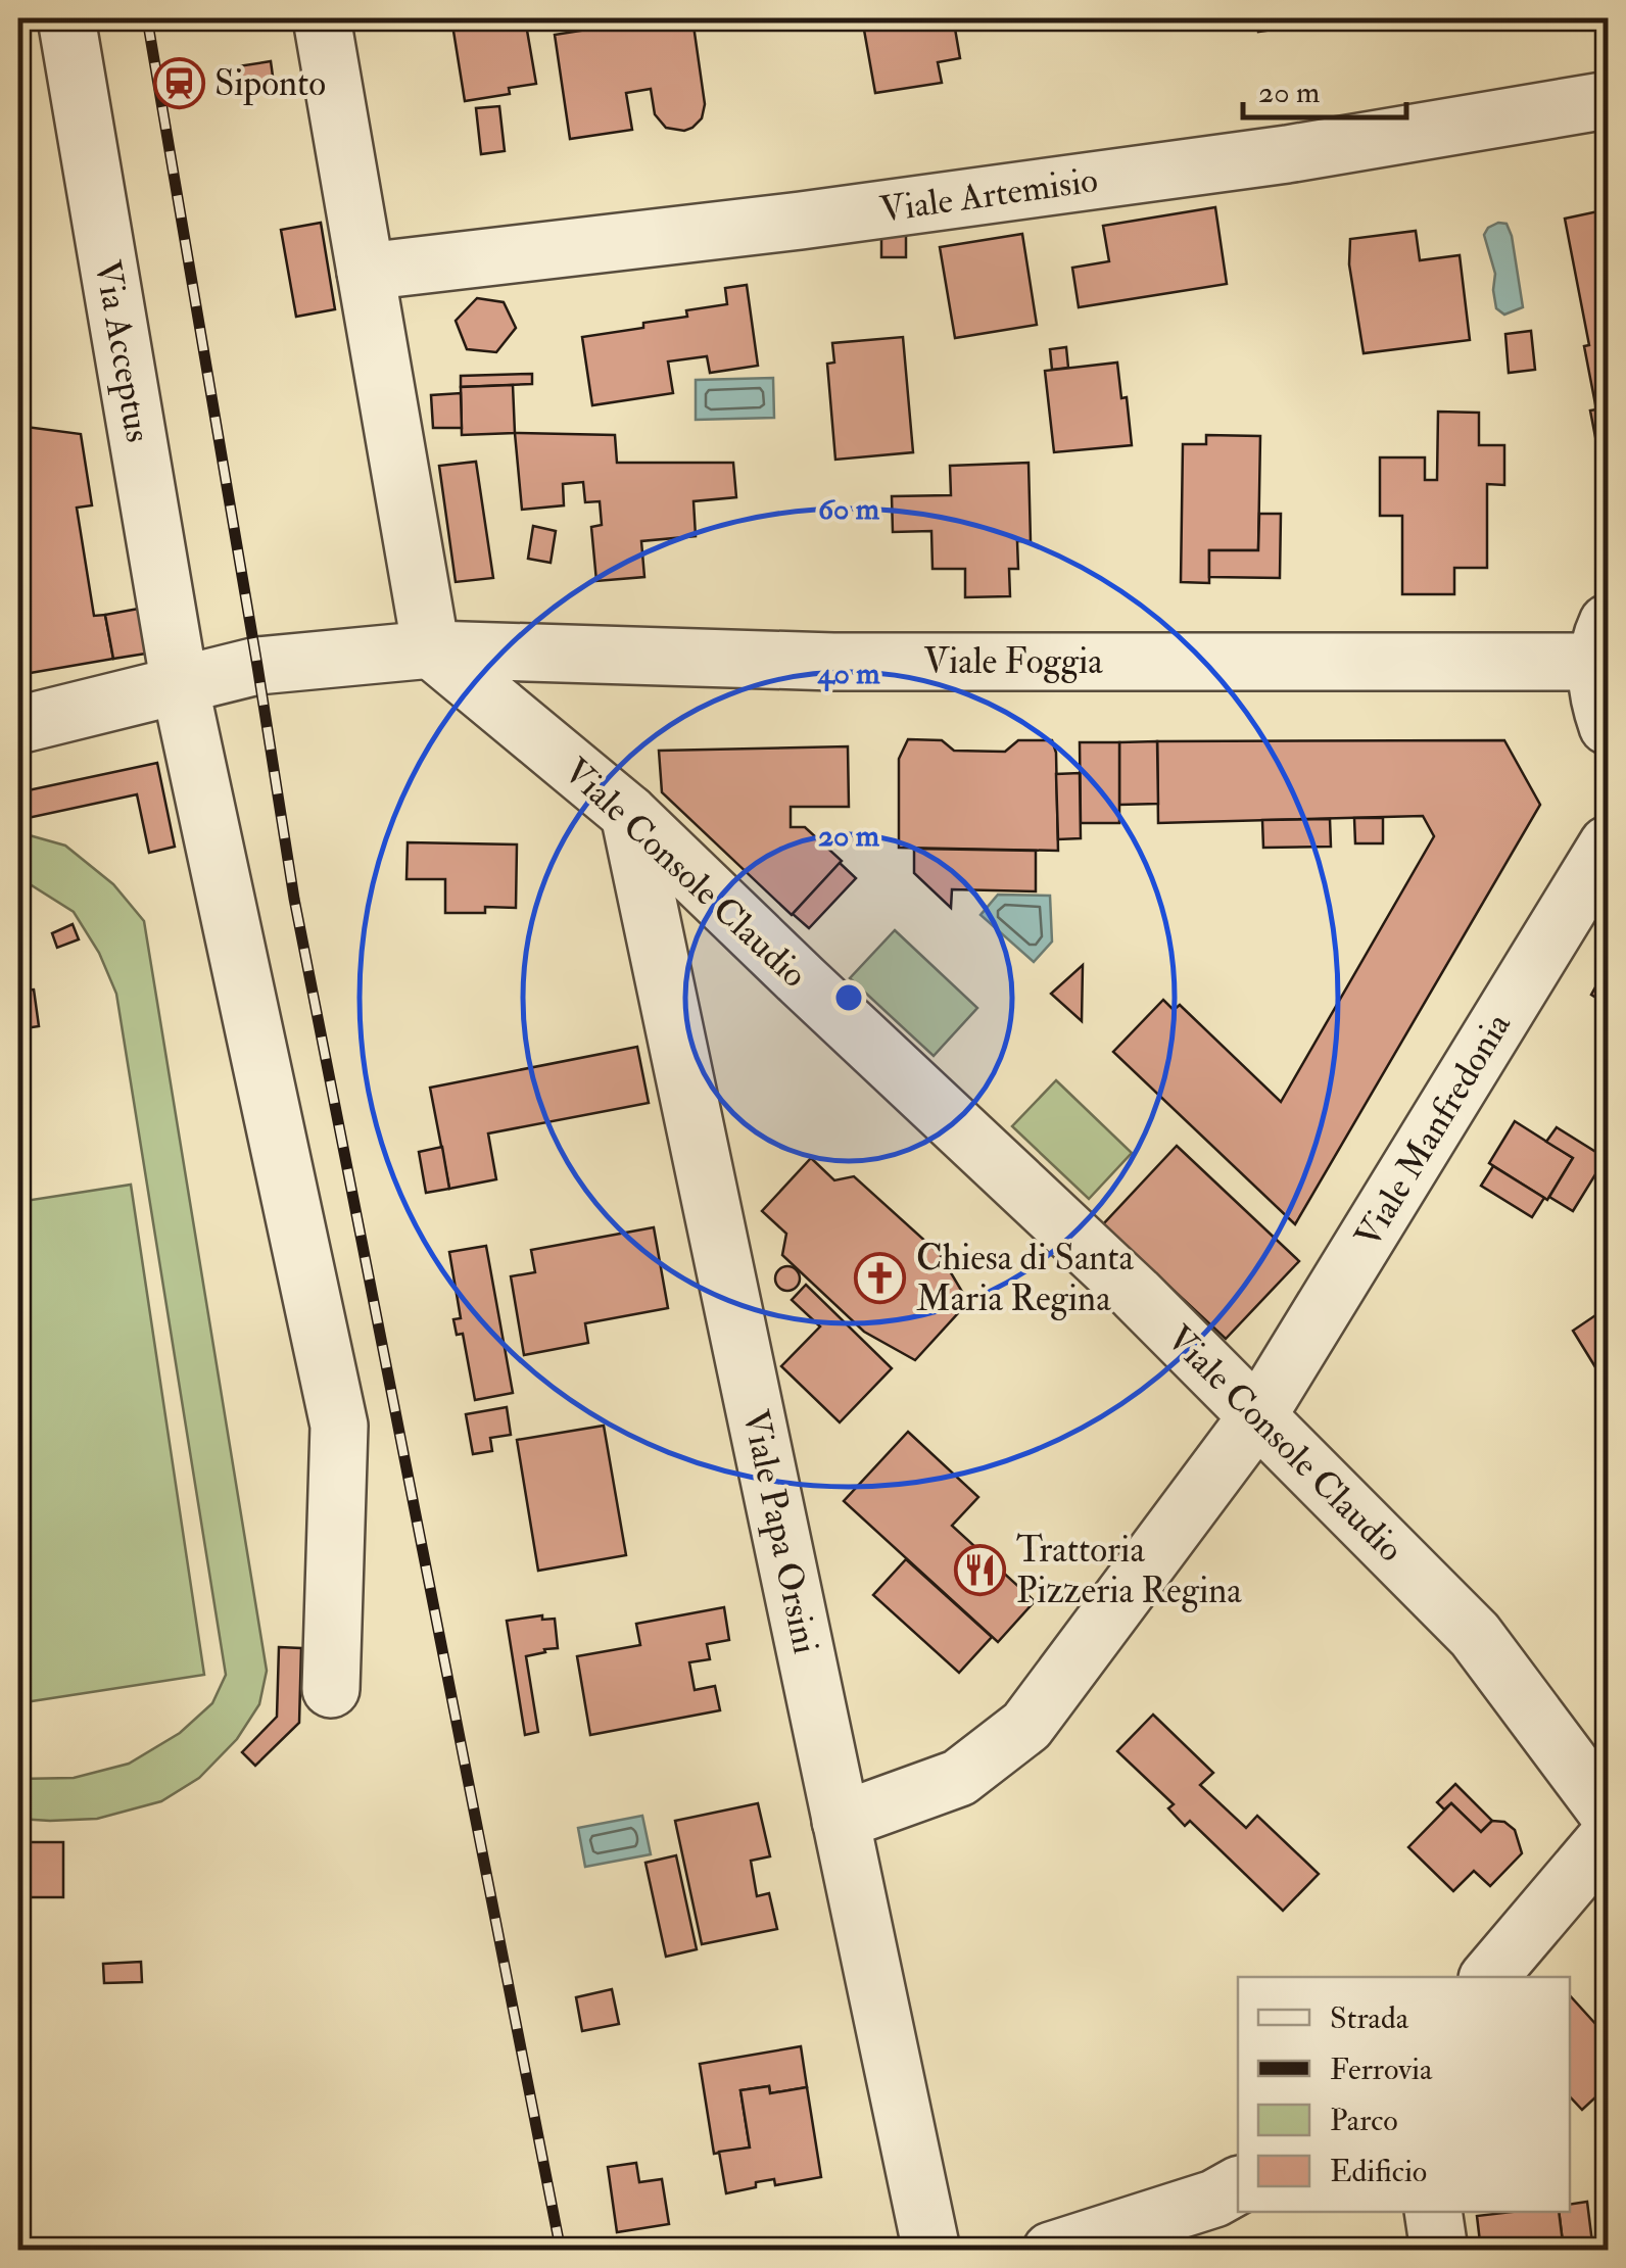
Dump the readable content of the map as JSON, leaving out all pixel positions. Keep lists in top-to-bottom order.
{
  "streets": {
    "street": [
      "Viale Artemisio",
      "Via Acceptus",
      "Viale Foggia",
      "Viale Console Claudio",
      "Viale Manfredonia",
      "Viale Papa Orsini"
    ]
  },
  "crossings": [
    ["Via Acceptus", "Viale Foggia"],
    ["Viale Foggia", "Viale Console Claudio"],
    ["Viale Console Claudio", "Viale Manfredonia"],
    ["Viale Console Claudio", "Viale Papa Orsini"],
    ["Viale Manfredonia", "Viale Papa Orsini"]
  ],
  "places": {
    "station": ["Siponto"],
    "church": ["Chiesa di Santa Maria Regina"],
    "restaurant": ["Trattoria Pizzeria Regina"]
  },
  "legend": [
    "Strada",
    "Ferrovia",
    "Parco",
    "Edificio"
  ],
  "scale_bar": "20 m",
  "rings": ["60 m", "40 m", "20 m"]
}
